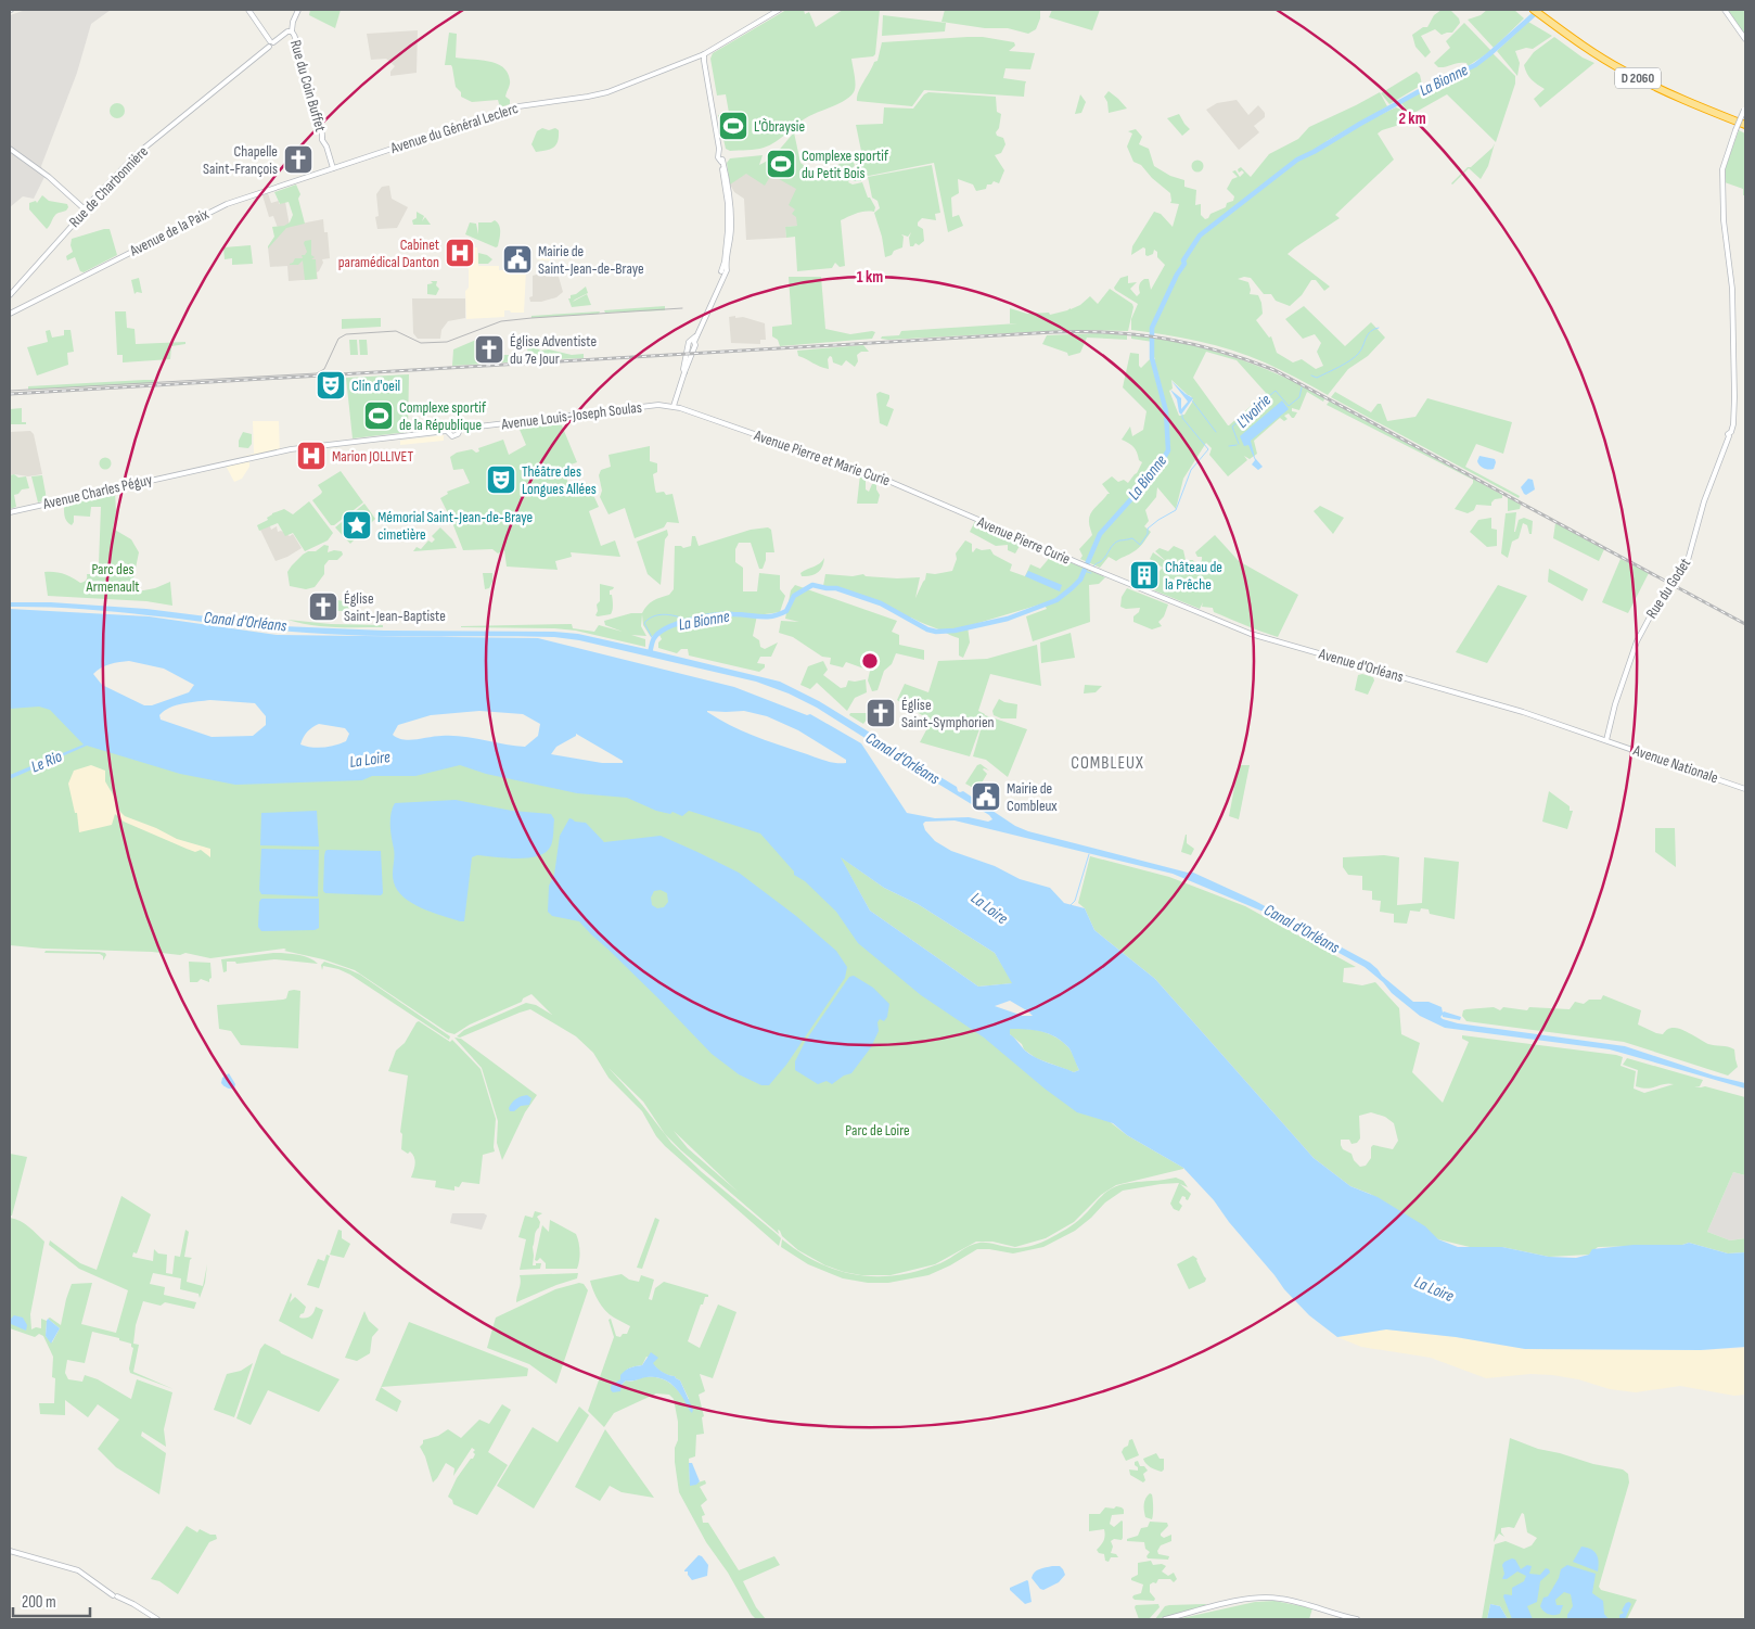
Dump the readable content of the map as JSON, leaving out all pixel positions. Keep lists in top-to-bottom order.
{
  "streets": {
    "highway": ["D 2060"],
    "main road": [
      "Rue du Coin Buffet",
      "Avenue du Général Leclerc",
      "Rue de Charbonnière",
      "Avenue de la Paix",
      "Avenue Louis-Joseph Soulas",
      "Avenue Pierre et Marie Curie",
      "Avenue Charles Péguy",
      "Avenue Pierre Curie",
      "Rue du Godet",
      "Avenue d'Orléans",
      "Avenue Nationale"
    ]
  },
  "crossings": [
    ["Rue du Coin Buffet", "Avenue du Général Leclerc"],
    ["Rue du Coin Buffet", "Avenue de la Paix"],
    ["Avenue du Général Leclerc", "Avenue de la Paix"],
    ["Avenue Louis-Joseph Soulas", "Avenue Pierre et Marie Curie"],
    ["Avenue Pierre et Marie Curie", "Avenue Pierre Curie"],
    ["Avenue Pierre Curie", "Avenue d'Orléans"],
    ["Rue du Godet", "Avenue d'Orléans"],
    ["Rue du Godet", "Avenue Nationale"],
    ["Avenue d'Orléans", "Avenue Nationale"]
  ],
  "districts": ["COMBLEUX"],
  "water": [
    "La Bionne",
    "L'Ivoirie",
    "Canal d'Orléans",
    "La Loire",
    "Le Rio"
  ],
  "parks": ["Parc des Armenault", "Parc de Loire"],
  "places": {
    "sports": ["L'Õbraysie", "Complexe sportif du Petit Bois", "Complexe sportif de la République"],
    "church": [
      "Chapelle Saint-François",
      "Église Adventiste du 7e Jour",
      "Église Saint-Jean-Baptiste",
      "Église Saint-Symphorien"
    ],
    "hospital": ["Cabinet paramédical Danton", "Marion JOLLIVET"],
    "public building": ["Mairie de Saint-Jean-de-Braye", "Mairie de Combleux"],
    "theatre": ["Clin d'oeil", "Théâtre des Longues Allées"],
    "place": ["Mémorial Saint-Jean-de-Braye cimetière"],
    "building": ["Château de la Prêche"]
  },
  "scale_bar": "200 m",
  "rings": ["2 km", "1 km"]
}
